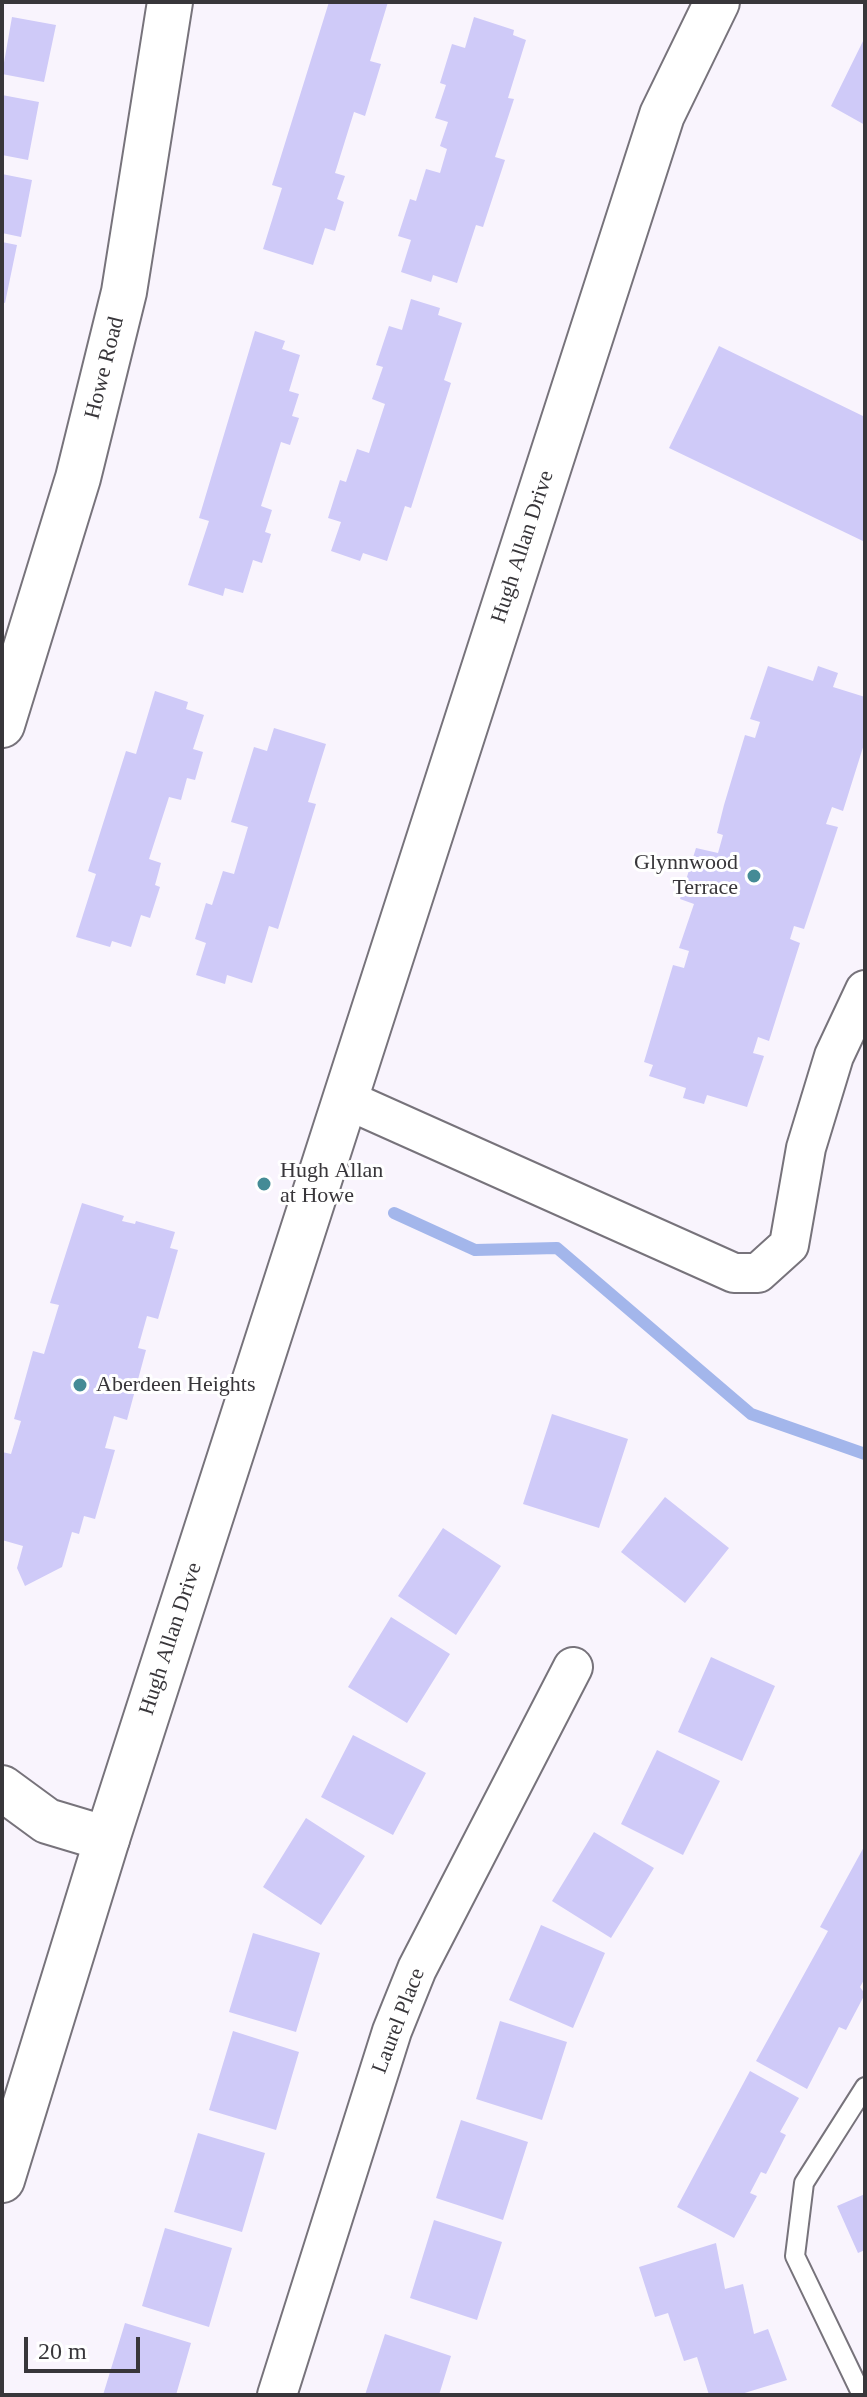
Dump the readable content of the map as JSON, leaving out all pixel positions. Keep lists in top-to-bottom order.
{
  "streets": {
    "main road": ["Howe Road", "Hugh Allan Drive"],
    "street": ["Laurel Place"]
  },
  "places": ["Glynnwood Terrace", "Hugh Allan at Howe", "Aberdeen Heights"],
  "scale_bar": "20 m"
}
